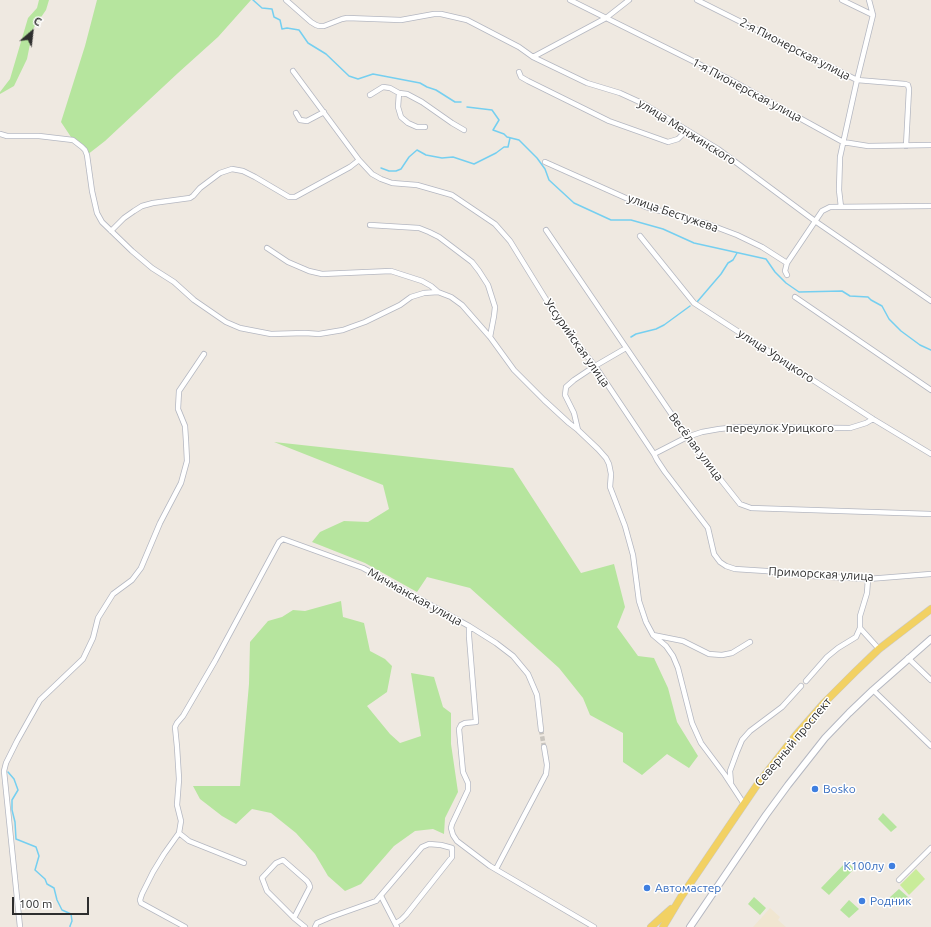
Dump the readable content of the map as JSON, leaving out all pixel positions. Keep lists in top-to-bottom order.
{
  "streets": {
    "main road": ["Северный проспект"],
    "street": [
      "2-я Пионерская улица",
      "1-я Пионерская улица",
      "улица Менжинского",
      "улица Бестужева",
      "Уссурийская улица",
      "улица Урицкого",
      "переулок Урицкого",
      "Весёлая улица",
      "Приморская улица",
      "Мичманская улица"
    ]
  },
  "crossings": [
    ["2-я Пионерская улица", "1-я Пионерская улица"],
    ["Уссурийская улица", "переулок Урицкого"],
    ["Уссурийская улица", "Приморская улица"],
    ["улица Урицкого", "переулок Урицкого"],
    ["переулок Урицкого", "Весёлая улица"]
  ],
  "places": [
    "Bosko",
    "К100лу",
    "Автомастер",
    "Родник"
  ],
  "scale_bar": "100 m",
  "north": "top right"
}
